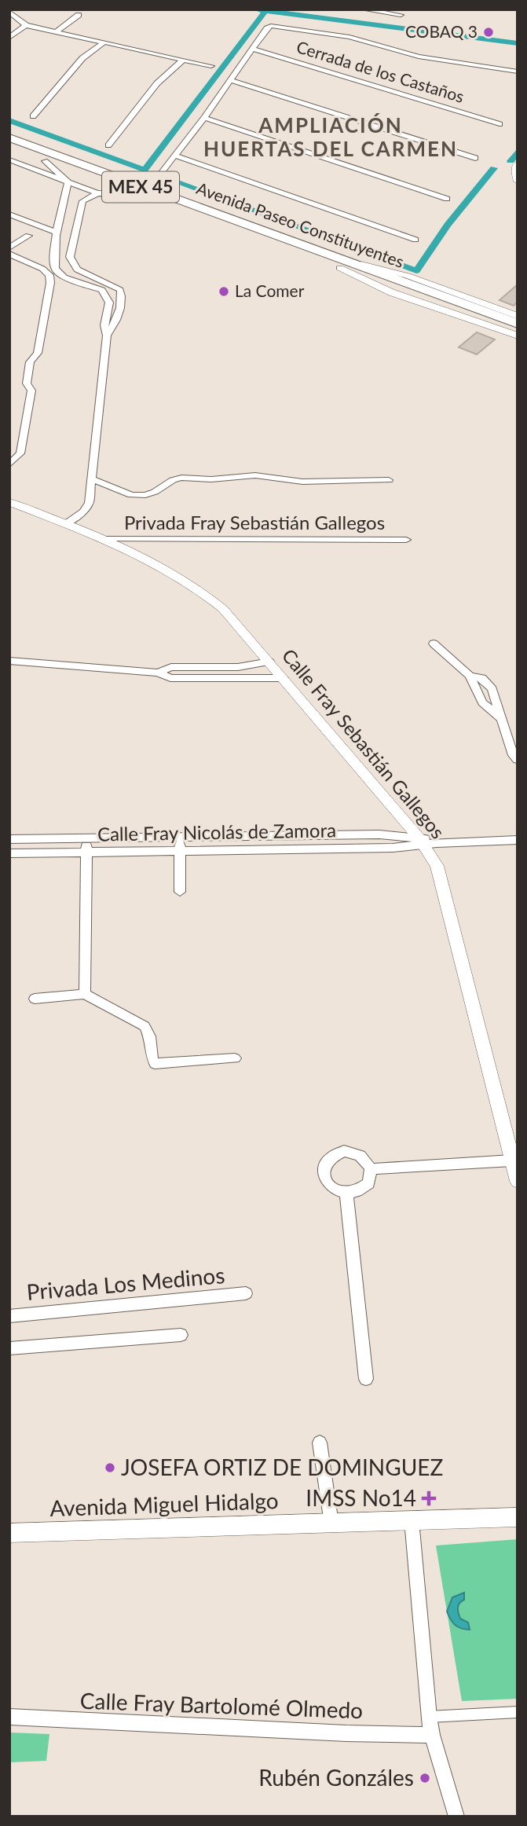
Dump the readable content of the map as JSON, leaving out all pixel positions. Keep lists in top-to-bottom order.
{
  "streets": {
    "highway": ["MEX 45", "Avenida Paseo Constituyentes"],
    "street": [
      "Cerrada de los Castaños",
      "Privada Fray Sebastián Gallegos",
      "Calle Fray Sebastián Gallegos",
      "Calle Fray Nicolás de Zamora",
      "Privada Los Medinos",
      "Avenida Miguel Hidalgo",
      "Calle Fray Bartolomé Olmedo"
    ]
  },
  "crossings": [
    ["Privada Fray Sebastián Gallegos", "Calle Fray Sebastián Gallegos"],
    ["Calle Fray Sebastián Gallegos", "Calle Fray Nicolás de Zamora"]
  ],
  "districts": ["AMPLIACIÓN HUERTAS DEL CARMEN"],
  "places": {
    "other": [
      "COBAQ 3",
      "La Comer",
      "JOSEFA ORTIZ DE DOMINGUEZ",
      "Rubén Gonzáles"
    ],
    "health": ["IMSS No14"]
  }
}
